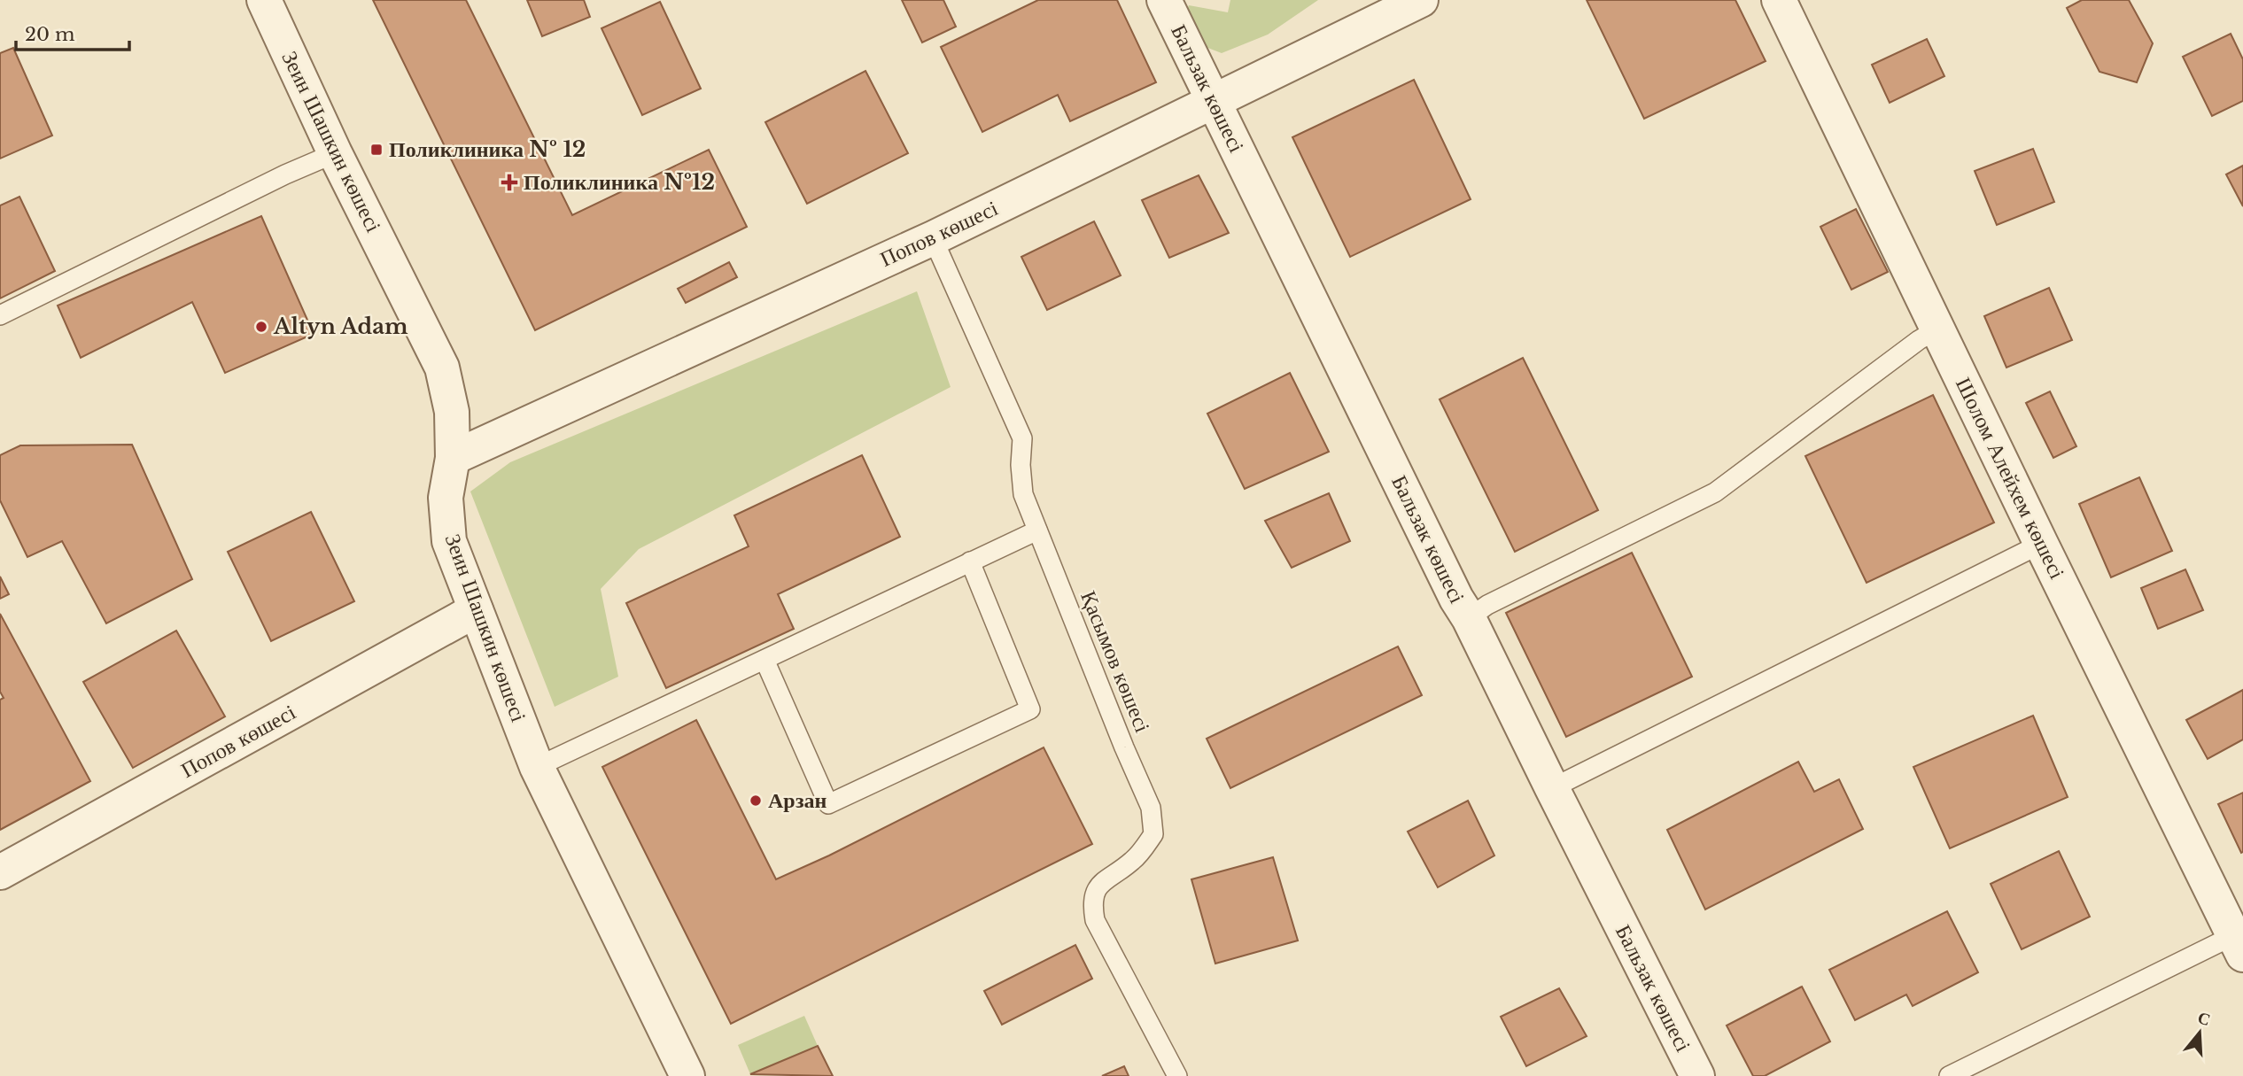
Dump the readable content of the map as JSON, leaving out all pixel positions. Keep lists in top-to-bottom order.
{
  "streets": {
    "street": [
      "Бальзак көшесі",
      "Зеин Шашкин көшесі",
      "Попов көшесі",
      "Шолом Алейхем көшесі"
    ],
    "lane": ["Қасымов көшесі"]
  },
  "crossings": [
    ["Бальзак көшесі", "Попов көшесі"],
    ["Зеин Шашкин көшесі", "Попов көшесі"],
    ["Попов көшесі", "Қасымов көшесі"]
  ],
  "places": {
    "transit": ["Поликлиника № 12"],
    "health": ["Поликлиника №12"],
    "other": ["Altyn Adam", "Арзан"]
  },
  "scale_bar": "20 m",
  "north": "top"
}
